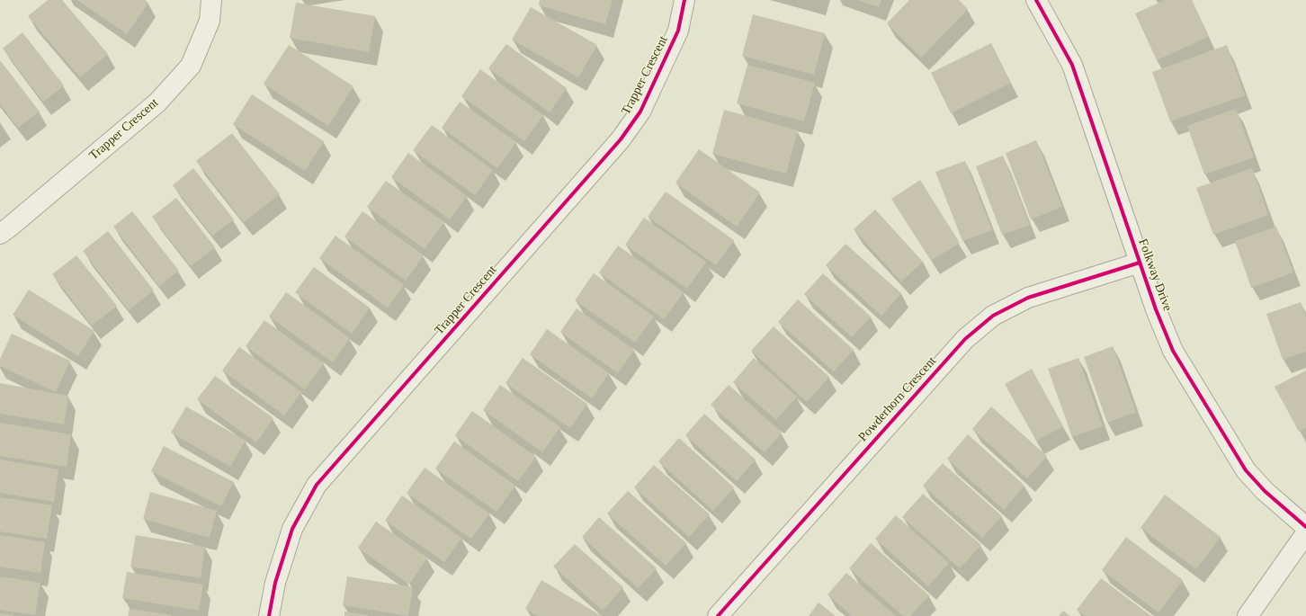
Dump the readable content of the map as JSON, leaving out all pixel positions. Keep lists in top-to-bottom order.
{
  "streets": {
    "street": ["Trapper Crescent", "Folkway Drive", "Powderhorn Crescent"]
  },
  "crossings": [
    ["Folkway Drive", "Powderhorn Crescent"]
  ]
}
